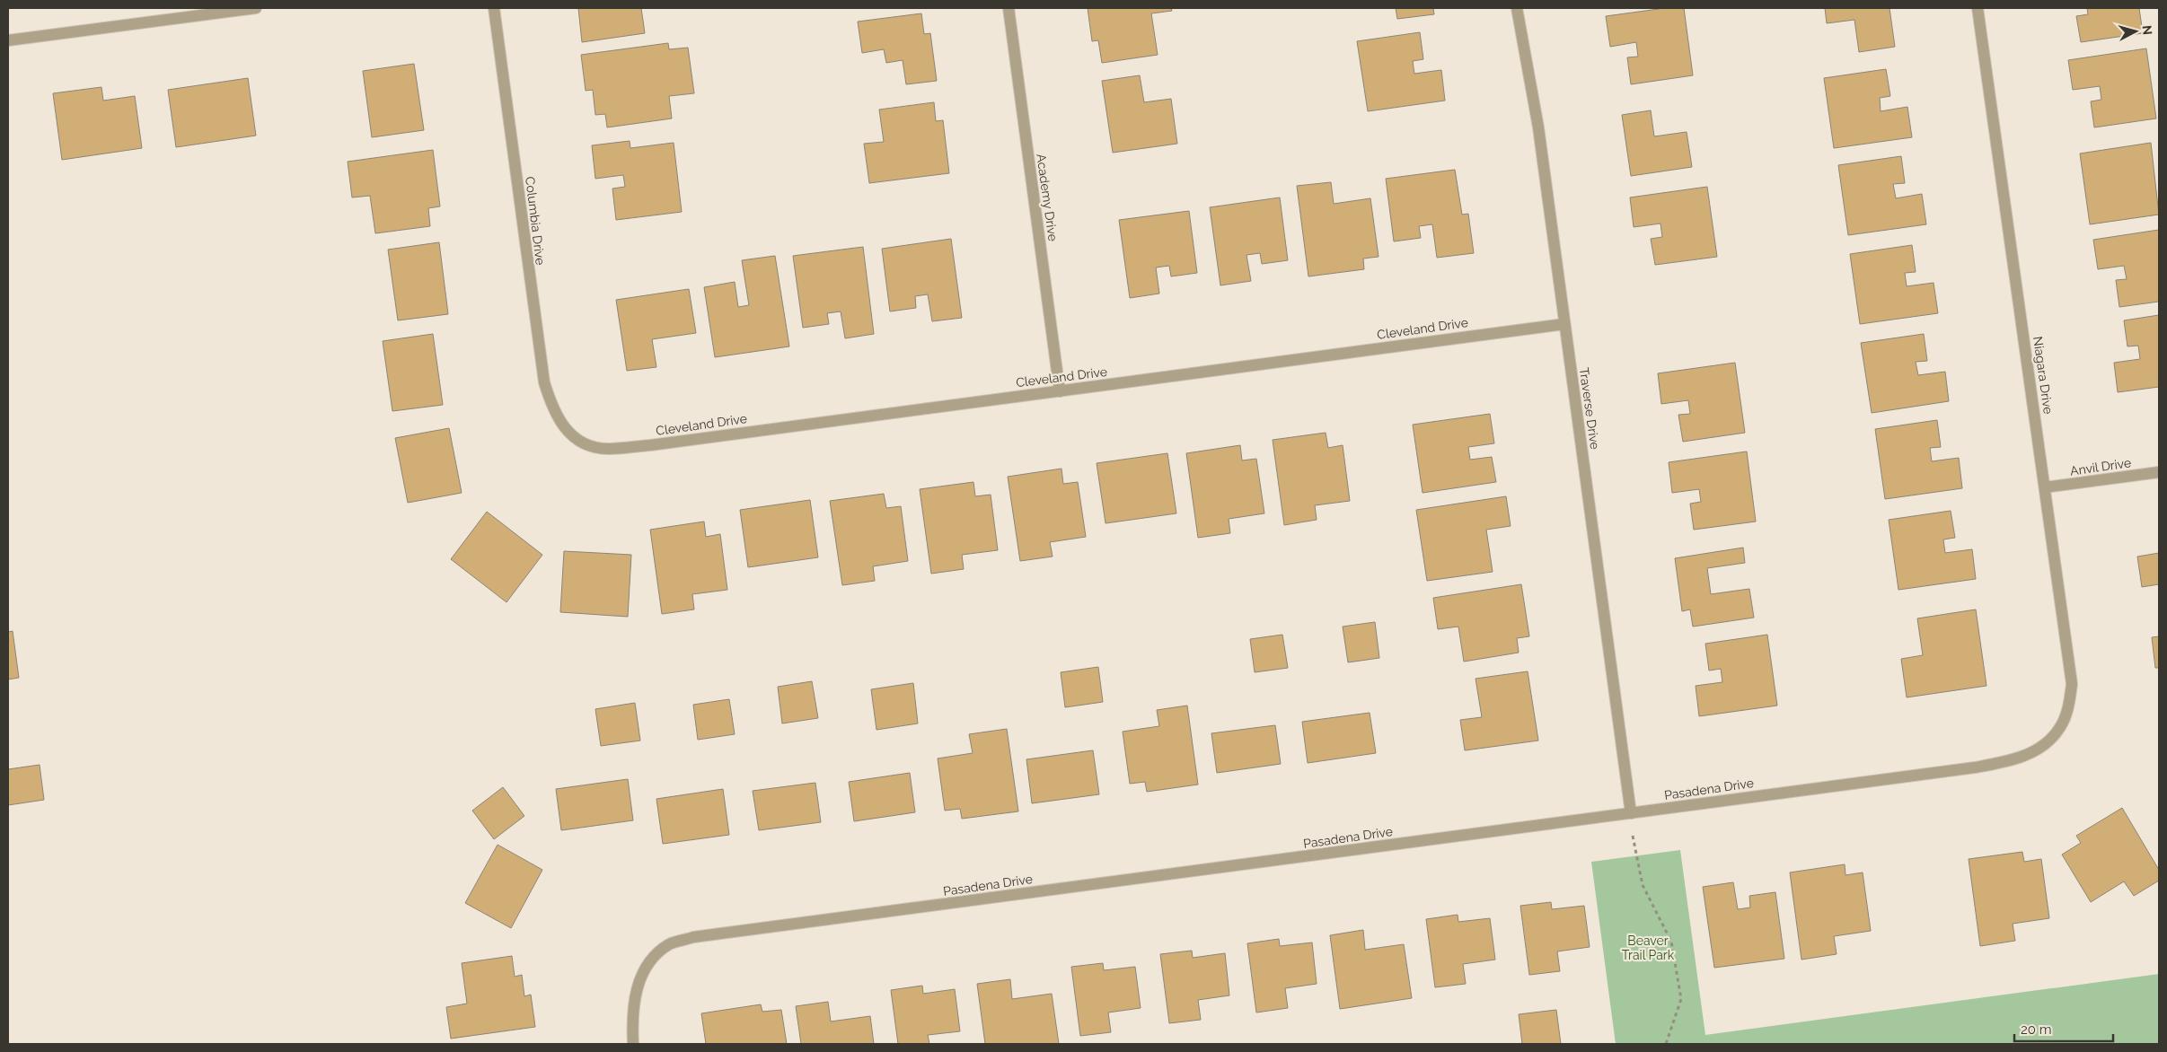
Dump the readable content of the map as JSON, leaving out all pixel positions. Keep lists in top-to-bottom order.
{
  "streets": {
    "street": [
      "Academy Drive",
      "Columbia Drive",
      "Cleveland Drive",
      "Niagara Drive",
      "Traverse Drive",
      "Anvil Drive",
      "Pasadena Drive"
    ]
  },
  "crossings": [
    ["Academy Drive", "Cleveland Drive"],
    ["Columbia Drive", "Cleveland Drive"],
    ["Cleveland Drive", "Traverse Drive"],
    ["Niagara Drive", "Anvil Drive"],
    ["Niagara Drive", "Pasadena Drive"],
    ["Traverse Drive", "Pasadena Drive"]
  ],
  "parks": ["Beaver Trail Park"],
  "scale_bar": "20 m",
  "north": "right"
}
